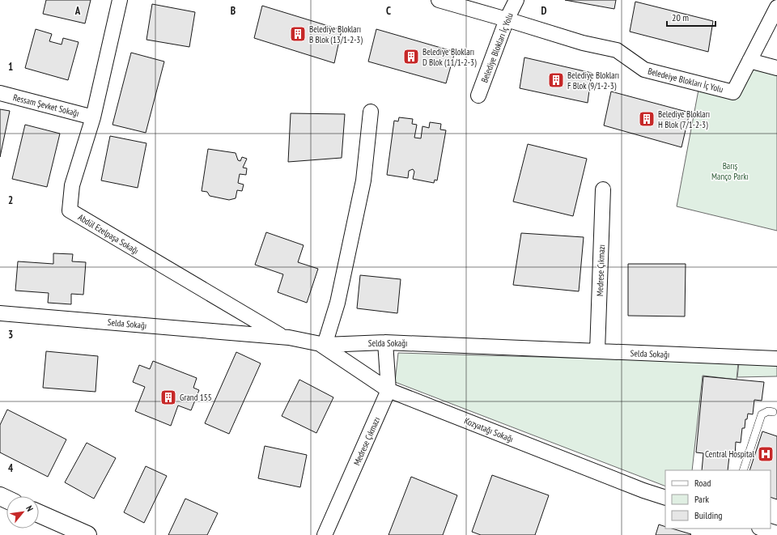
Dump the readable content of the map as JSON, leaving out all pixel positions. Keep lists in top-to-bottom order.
{
  "streets": {
    "street": [
      "Belediye Blokları İç Yolu",
      "Beledeiye Blokları İç Yolu",
      "Ressam Şevket Sokağı",
      "Abdül Ezelpaşa Sokağı",
      "Medrese Çıkmazı",
      "Selda Sokağı",
      "Kozyatağı Sokağı"
    ]
  },
  "crossings": [
    ["Belediye Blokları İç Yolu", "Beledeiye Blokları İç Yolu"],
    ["Ressam Şevket Sokağı", "Abdül Ezelpaşa Sokağı"],
    ["Abdül Ezelpaşa Sokağı", "Selda Sokağı"],
    ["Medrese Çıkmazı", "Selda Sokağı"],
    ["Medrese Çıkmazı", "Kozyatağı Sokağı"],
    ["Selda Sokağı", "Kozyatağı Sokağı"]
  ],
  "parks": ["Barış Manço Parkı"],
  "places": {
    "building": [
      "Belediye Blokları B Blok (13/1-2-3)",
      "Belediye Blokları D Blok (11/1-2-3)",
      "Belediye Blokları F Blok (9/1-2-3)",
      "Belediye Blokları H Blok (7/1-2-3)",
      "Grand 155"
    ],
    "hospital": ["Central Hospital"]
  },
  "legend": ["Road", "Park", "Building"],
  "scale_bar": "20 m",
  "north": "top right",
  "grid": {
    "columns": [
      "A",
      "B",
      "C",
      "D"
    ],
    "rows": [
      "1",
      "2",
      "3",
      "4"
    ]
  }
}
